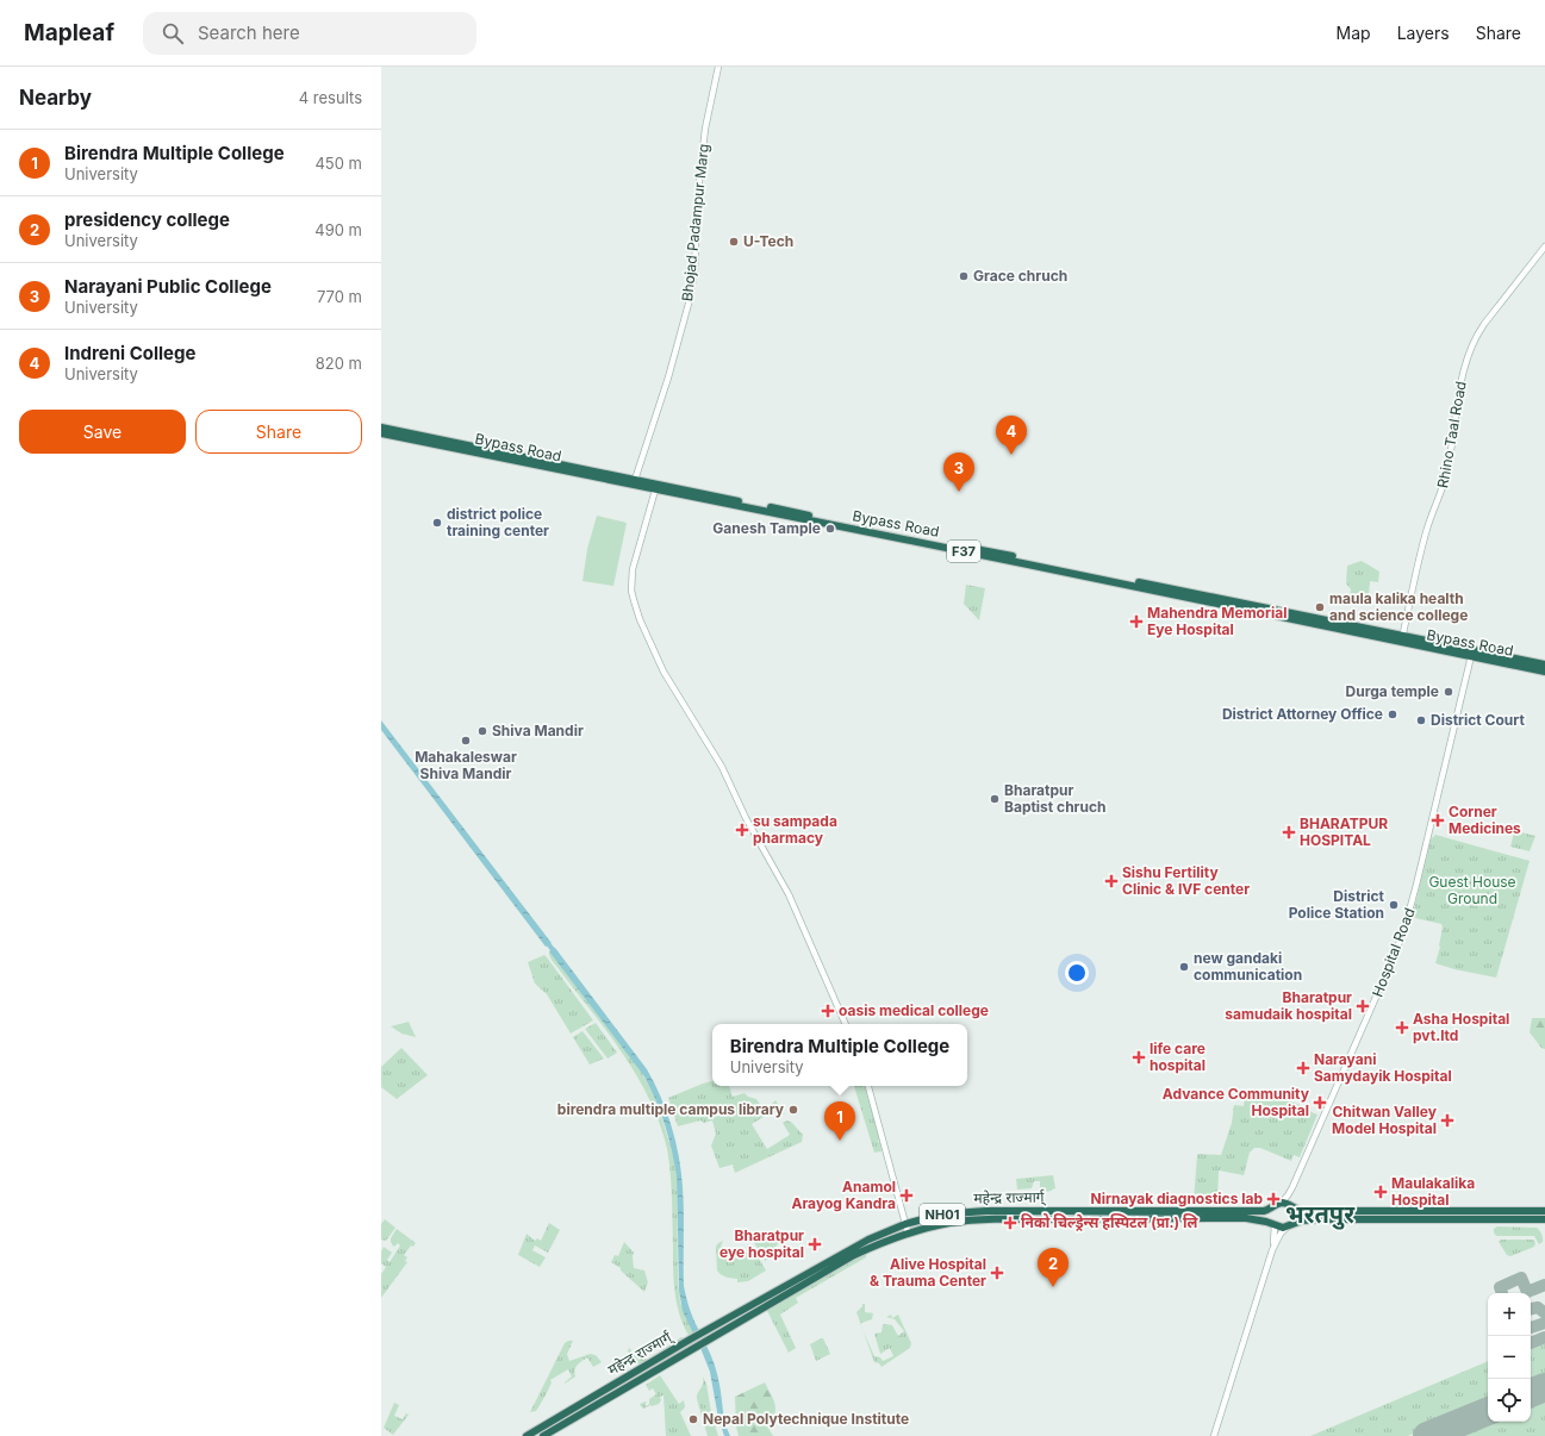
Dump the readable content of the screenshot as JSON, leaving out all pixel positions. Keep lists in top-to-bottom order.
{
  "streets": {
    "highway": [
      "Bypass Road",
      "F37",
      "महेन्द्र राज्मार्ग्",
      "NH01"
    ],
    "street": ["Bhojad Padampur Marg", "Rhino Taal Road", "Hospital Road"]
  },
  "crossings": [
    ["Bhojad Padampur Marg", "Bypass Road"],
    ["Rhino Taal Road", "Bypass Road"],
    ["Bypass Road", "Hospital Road"],
    ["Hospital Road", "महेन्द्र राज्मार्ग्"]
  ],
  "districts": ["भरतपुर"],
  "parks": ["Guest House Ground"],
  "places": {
    "other": [
      "U-Tech",
      "Grace chruch",
      "district police training center",
      "Ganesh Tample",
      "maula kalika health and science college",
      "Durga temple",
      "District Attorney Office",
      "District Court",
      "Shiva Mandir",
      "Mahakaleswar Shiva Mandir",
      "Bharatpur Baptist chruch",
      "District Police Station",
      "new gandaki communication",
      "birendra multiple campus library",
      "Nepal Polytechnique Institute"
    ],
    "health": [
      "Mahendra Memorial Eye Hospital",
      "Corner Medicines",
      "su sampada pharmacy",
      "BHARATPUR HOSPITAL",
      "Sishu Fertility Clinic & IVF center",
      "Bharatpur samudaik hospital",
      "oasis medical college",
      "Asha Hospital pvt.ltd",
      "life care hospital",
      "Narayani Samydayik Hospital",
      "Advance Community Hospital",
      "Chitwan Valley Model Hospital",
      "Maulakalika Hospital",
      "Anamol Arayog Kandra",
      "Nirnayak diagnostics lab",
      "निको चिल्ड्रेन्स हस्पिटल (प्रा.) लि",
      "Bharatpur eye hospital",
      "Alive Hospital & Trauma Center"
    ]
  },
  "page": {
    "header": "Mapleaf",
    "search": "Search here",
    "nav": ["Map", "Layers", "Share"],
    "heading": ["Nearby", "4 results"],
    "list": [
      {
        "mark": "1",
        "name": "Birendra Multiple College",
        "note": "University",
        "value": "450 m"
      },
      {
        "mark": "2",
        "name": "presidency college",
        "note": "University",
        "value": "490 m"
      },
      {
        "mark": "3",
        "name": "Narayani Public College",
        "note": "University",
        "value": "770 m"
      },
      {
        "mark": "4",
        "name": "Indreni College",
        "note": "University",
        "value": "820 m"
      }
    ],
    "buttons": ["Save", "Share"],
    "pins": [
      "4",
      "3",
      "1",
      "2"
    ],
    "popup": ["Birendra Multiple College", "University"],
    "map_buttons": ["+", "−"]
  }
}
